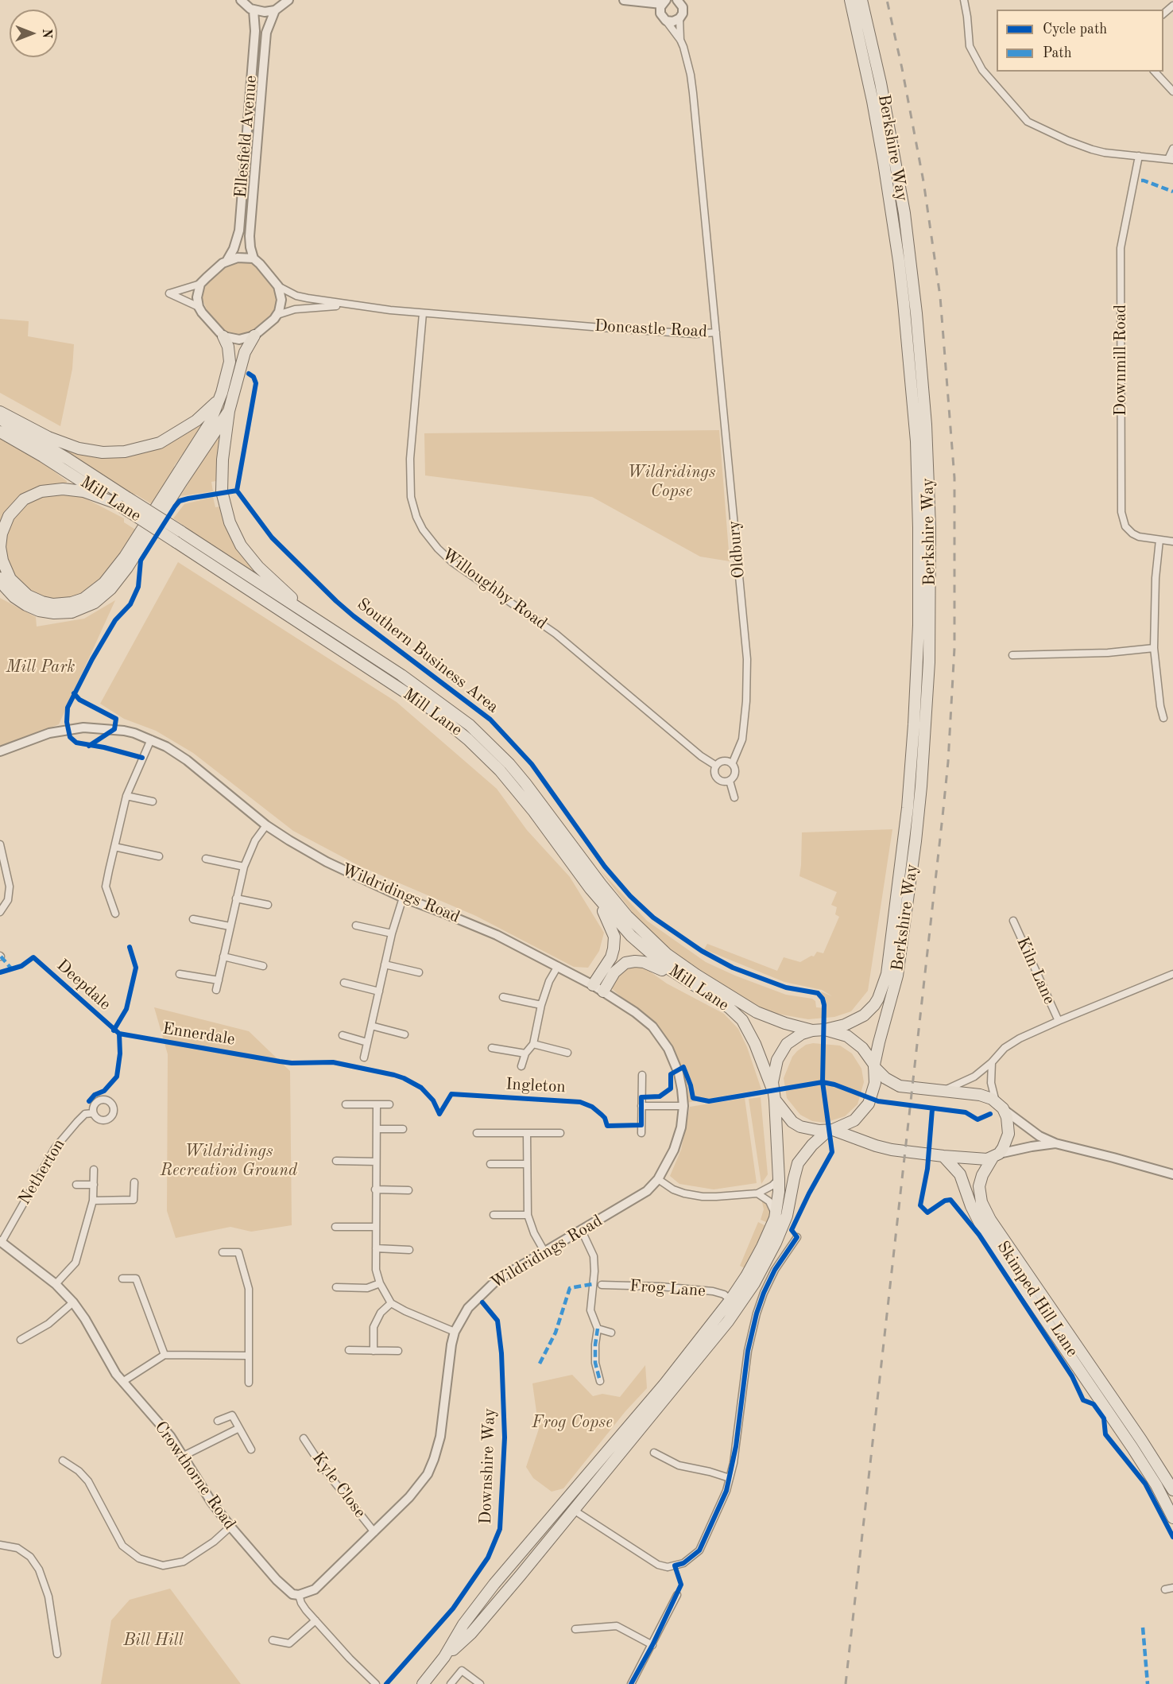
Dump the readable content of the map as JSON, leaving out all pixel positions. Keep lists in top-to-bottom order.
{
  "streets": {
    "main road": ["Berkshire Way", "Mill Lane", "Skimped Hill Lane"],
    "street": [
      "Ellesfield Avenue",
      "Doncastle Road",
      "Downmill Road",
      "Oldbury",
      "Willoughby Road",
      "Wildridings Road",
      "Kiln Lane",
      "Netherton",
      "Frog Lane",
      "Crowthorne Road",
      "Kyle Close"
    ],
    "cycle path": [
      "Southern Business Area",
      "Deepdale",
      "Ingleton",
      "Downshire Way"
    ]
  },
  "crossings": [
    ["Ellesfield Avenue", "Doncastle Road"],
    ["Berkshire Way", "Mill Lane"],
    ["Doncastle Road", "Oldbury"],
    ["Doncastle Road", "Willoughby Road"],
    ["Oldbury", "Willoughby Road"],
    ["Wildridings Road", "Crowthorne Road"],
    ["Wildridings Road", "Kyle Close"],
    ["Netherton", "Crowthorne Road"]
  ],
  "parks": [
    "Wildridings Copse",
    "Mill Park",
    "Wildridings Recreation Ground",
    "Frog Copse",
    "Bill Hill"
  ],
  "legend": ["Cycle path", "Path"],
  "north": "right"
}
